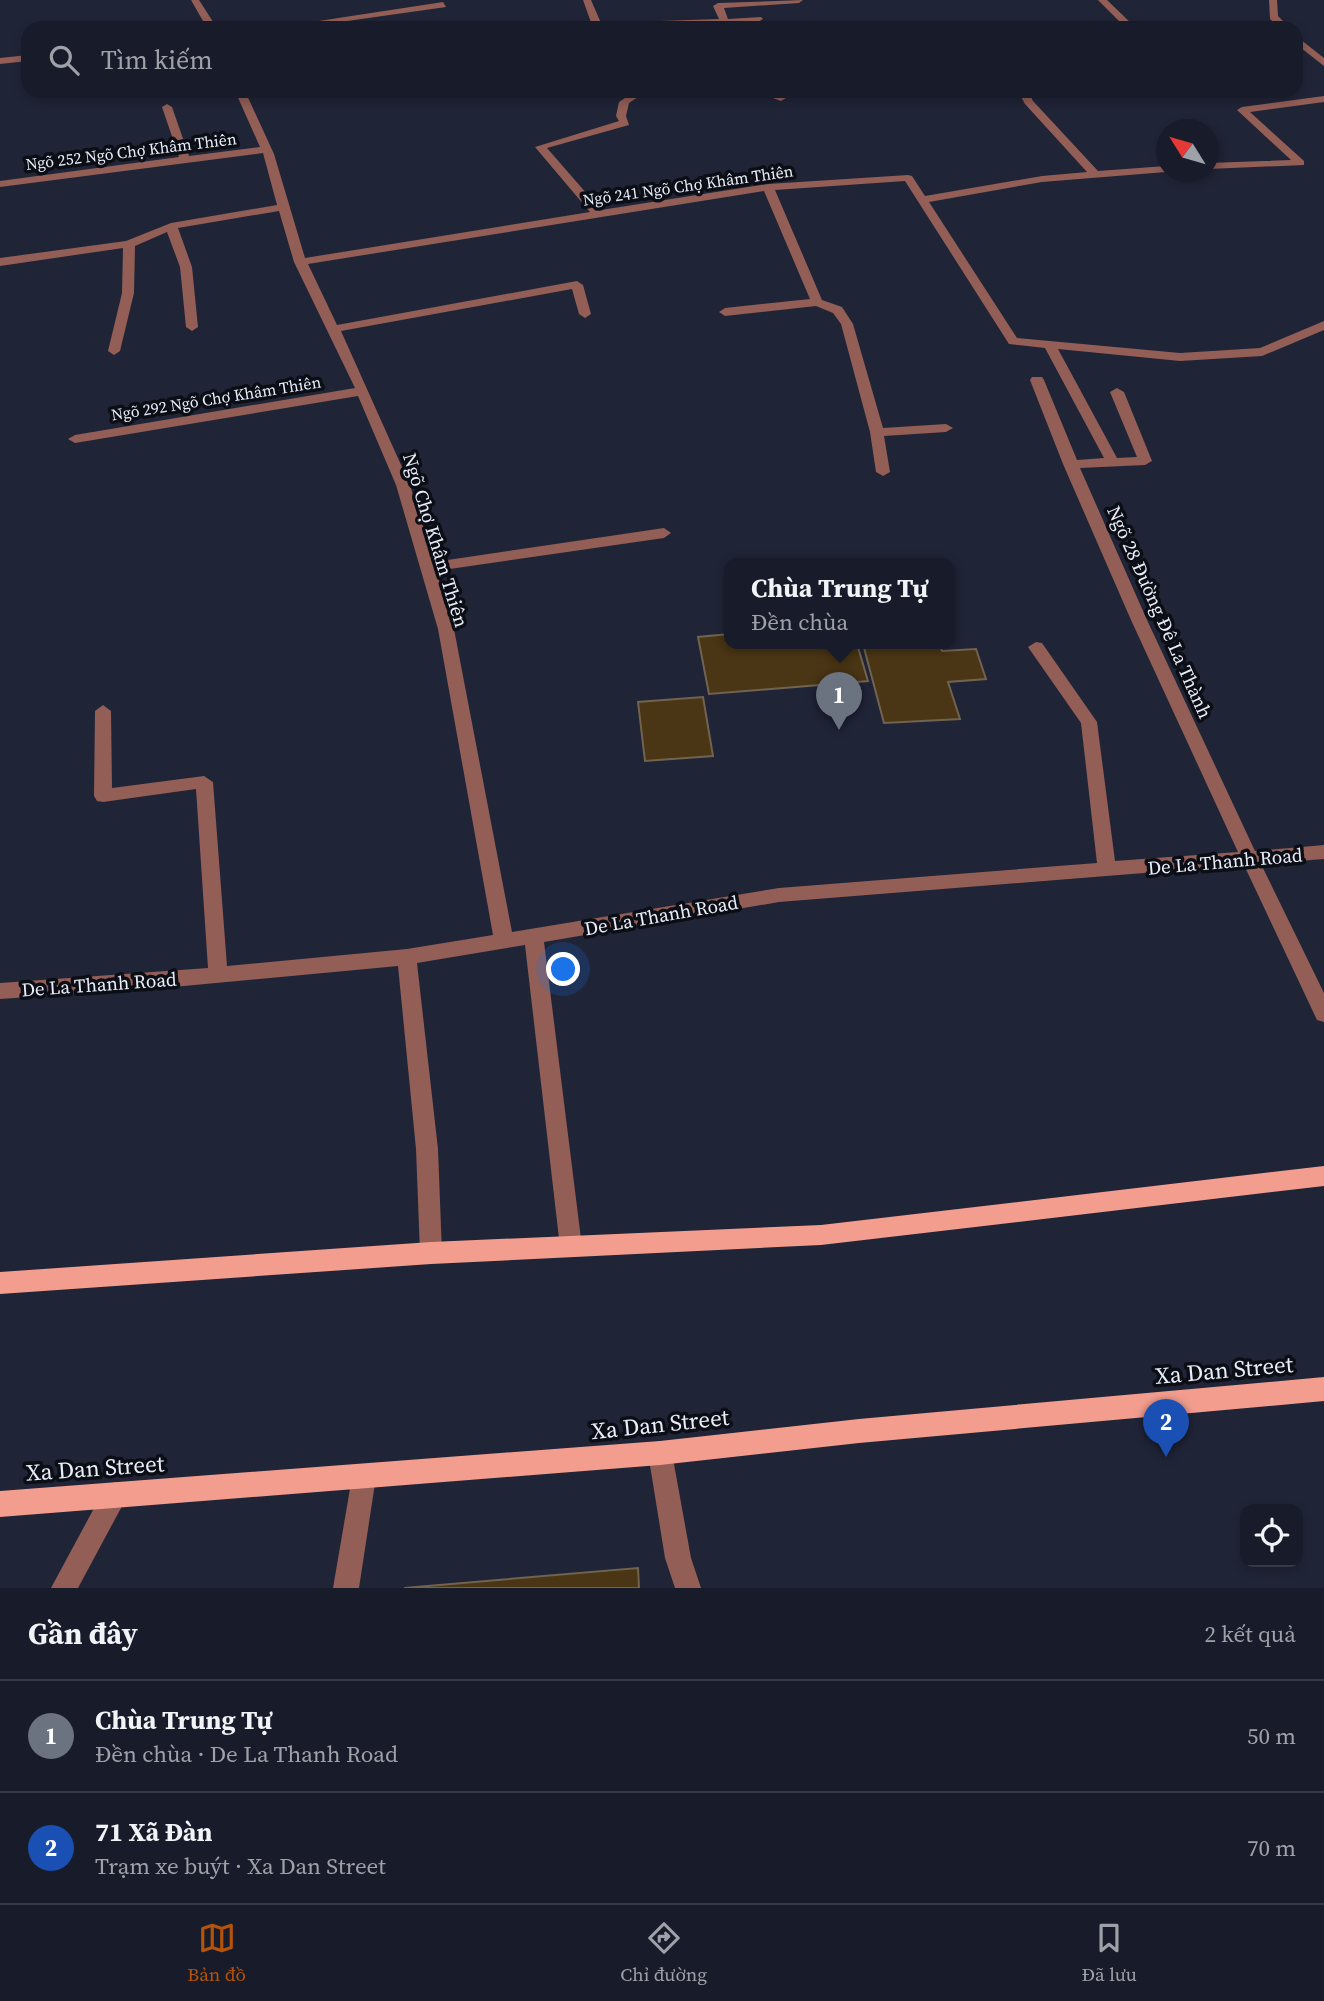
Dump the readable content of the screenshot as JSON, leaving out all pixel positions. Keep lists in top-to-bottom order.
{
  "streets": {
    "main road": ["Xa Dan Street"],
    "street": [
      "Ngõ 252 Ngõ Chợ Khâm Thiên",
      "Ngõ 241 Ngõ Chợ Khâm Thiên",
      "Ngõ 292 Ngõ Chợ Khâm Thiên",
      "Ngõ Chợ Khâm Thiên",
      "Ngõ 28 Đường Đê La Thành",
      "De La Thanh Road"
    ]
  },
  "crossings": [
    ["Ngõ 252 Ngõ Chợ Khâm Thiên", "Ngõ Chợ Khâm Thiên"],
    ["Ngõ 241 Ngõ Chợ Khâm Thiên", "Ngõ Chợ Khâm Thiên"],
    ["Ngõ 292 Ngõ Chợ Khâm Thiên", "Ngõ Chợ Khâm Thiên"],
    ["Ngõ Chợ Khâm Thiên", "De La Thanh Road"],
    ["Ngõ 28 Đường Đê La Thành", "De La Thanh Road"]
  ],
  "north": "top left",
  "page": {
    "search": "Tìm kiếm",
    "popup": ["Chùa Trung Tự", "Đền chùa"],
    "pins": ["1", "2"],
    "heading": ["Gần đây", "2 kết quả"],
    "list": [
      {
        "mark": "1",
        "name": "Chùa Trung Tự",
        "note": "Đền chùa · De La Thanh Road",
        "value": "50 m"
      },
      {
        "mark": "2",
        "name": "71 Xã Đàn",
        "note": "Trạm xe buýt · Xa Dan Street",
        "value": "70 m"
      }
    ],
    "nav": ["Bản đồ", "Chỉ đường", "Đã lưu"]
  }
}
